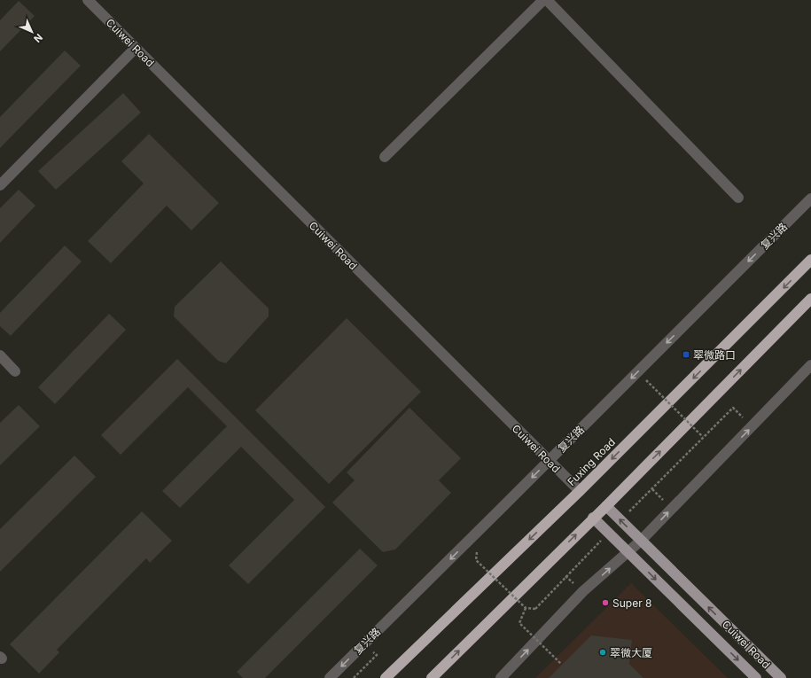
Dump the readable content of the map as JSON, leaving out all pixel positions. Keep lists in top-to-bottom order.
{
  "streets": {
    "highway": ["Fuxing Road"],
    "main road": ["Cuiwei Road"],
    "street": ["复兴路"]
  },
  "crossings": [
    ["Cuiwei Road", "复兴路"],
    ["Cuiwei Road", "Fuxing Road"]
  ],
  "one_way": ["复兴路"],
  "places": {
    "transit": ["翠微路口"],
    "other": ["Super 8", "翠微大厦"]
  },
  "north": "bottom right"
}
